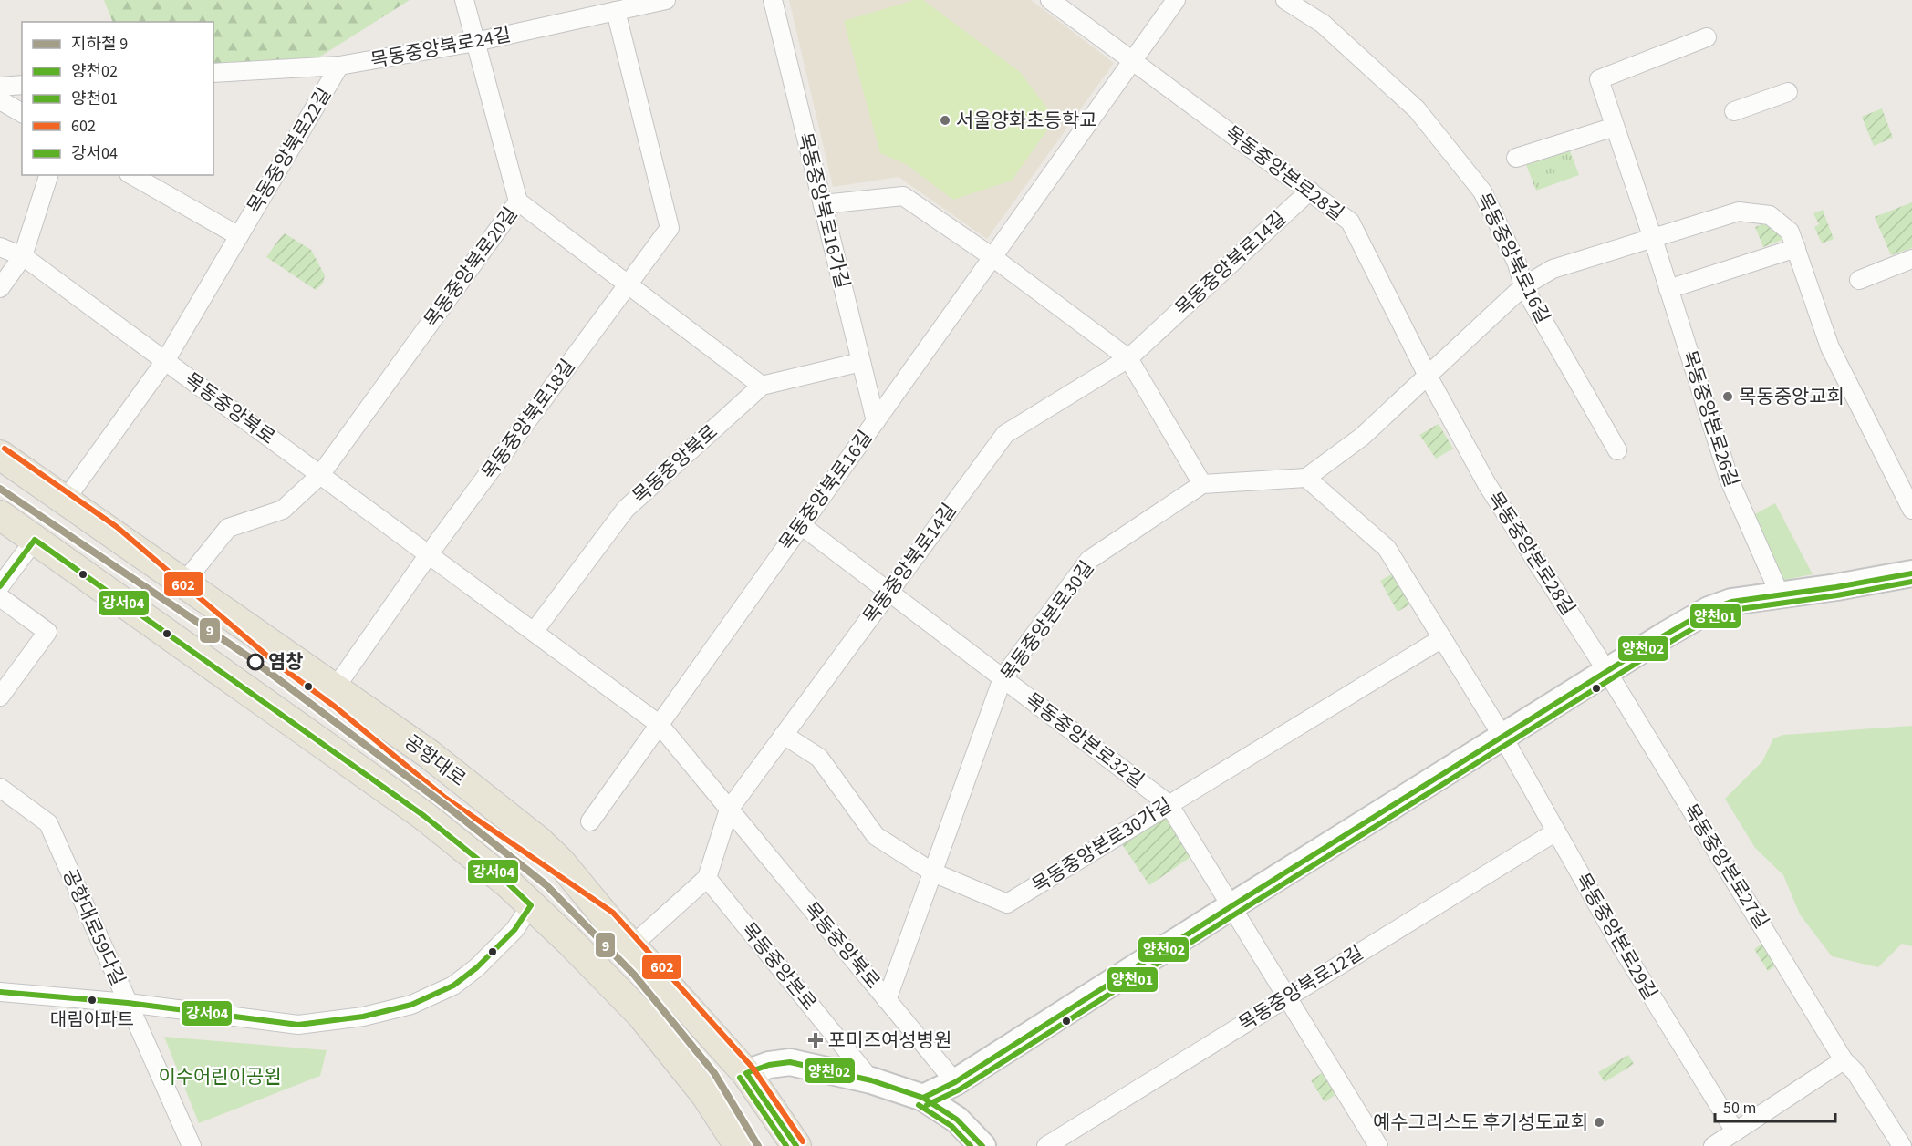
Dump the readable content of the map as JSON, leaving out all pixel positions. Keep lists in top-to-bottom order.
{
  "streets": {
    "main road": ["공항대로"],
    "street": [
      "목동중앙북로24길",
      "목동중앙북로22길",
      "목동중앙본로28길",
      "목동중앙북로16가길",
      "목동중앙북로16길",
      "목동중앙북로14길",
      "목동중앙북로20길",
      "목동중앙북로",
      "목동중앙본로26길",
      "목동중앙북로18길",
      "목동중앙본로30길",
      "목동중앙본로32길",
      "목동중앙본로30가길",
      "목동중앙본로27길",
      "공항대로59다길",
      "목동중앙본로29길",
      "목동중앙본로",
      "목동중앙북로12길"
    ]
  },
  "crossings": [
    ["목동중앙북로24길", "목동중앙북로22길"],
    ["목동중앙북로24길", "목동중앙북로20길"],
    ["목동중앙북로24길", "목동중앙북로18길"],
    ["목동중앙북로22길", "목동중앙북로"],
    ["목동중앙본로28길", "목동중앙북로16길"],
    ["목동중앙본로28길", "목동중앙북로14길"],
    ["목동중앙본로28길", "목동중앙본로27길"],
    ["목동중앙북로16가길", "목동중앙북로16길"],
    ["목동중앙북로16가길", "목동중앙북로"],
    ["목동중앙북로16길", "목동중앙북로"],
    ["목동중앙북로16길", "목동중앙본로32길"],
    ["목동중앙북로14길", "목동중앙북로"],
    ["목동중앙북로14길", "목동중앙본로32길"],
    ["목동중앙북로14길", "목동중앙본로30가길"],
    ["목동중앙북로20길", "목동중앙북로"],
    ["목동중앙북로", "목동중앙북로18길"],
    ["목동중앙북로", "목동중앙본로30길"],
    ["목동중앙북로", "공항대로"],
    ["목동중앙본로30길", "목동중앙본로32길"],
    ["목동중앙본로30길", "목동중앙본로30가길"],
    ["목동중앙본로32길", "목동중앙본로30가길"],
    ["목동중앙본로32길", "목동중앙북로12길"],
    ["목동중앙본로29길", "목동중앙북로12길"]
  ],
  "parks": ["이수어린이공원"],
  "places": {
    "other": [
      "서울양화초등학교",
      "목동중앙교회",
      "염창",
      "대림아파트",
      "예수그리스도 후기성도교회"
    ],
    "health": ["포미즈여성병원"]
  },
  "lines": [
    "transit line 602",
    "metro line 9",
    "transit line 강서04",
    "transit line 양천02",
    "transit line 양천01"
  ],
  "legend": [
    "지하철 9",
    "양천02",
    "양천01",
    "602",
    "강서04"
  ],
  "scale_bar": "50 m"
}
